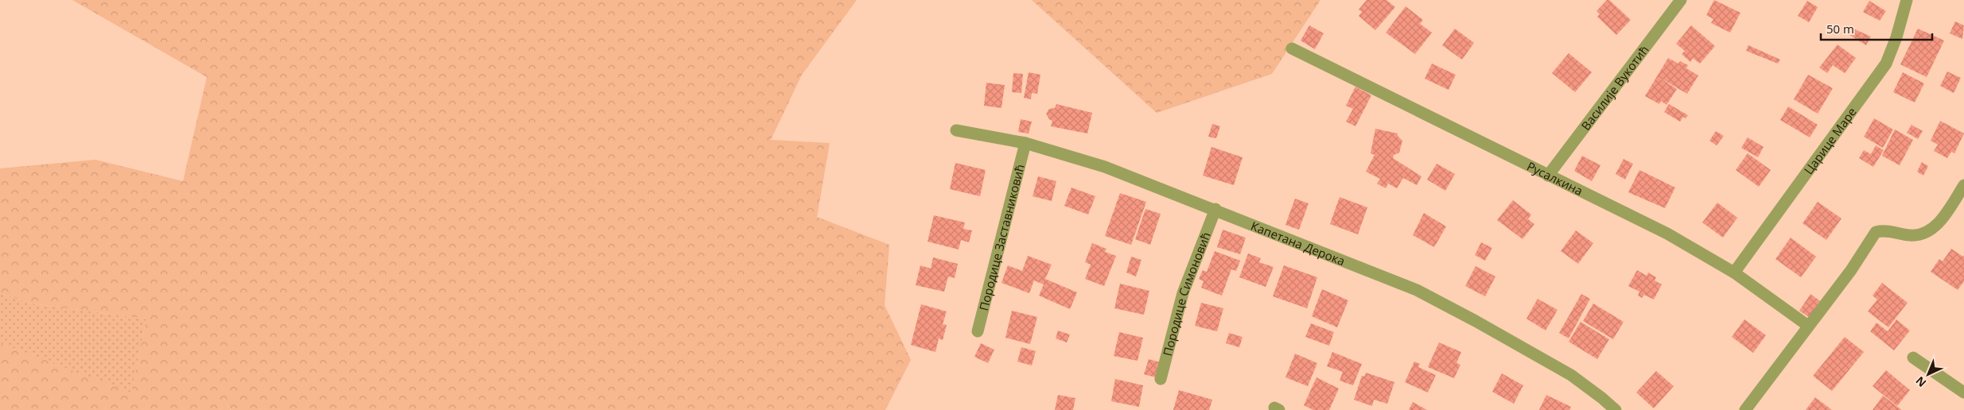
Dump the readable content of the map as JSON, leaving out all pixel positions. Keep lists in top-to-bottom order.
{
  "streets": {
    "street": [
      "Василије Вукотић",
      "Царице Маре",
      "Русалкина",
      "Породице Заставниковић",
      "Капетана Дерока",
      "Породице Симоновић"
    ]
  },
  "crossings": [
    ["Василије Вукотић", "Русалкина"],
    ["Царице Маре", "Русалкина"],
    ["Породице Заставниковић", "Капетана Дерока"],
    ["Капетана Дерока", "Породице Симоновић"]
  ],
  "scale_bar": "50 m",
  "north": "bottom left"
}
